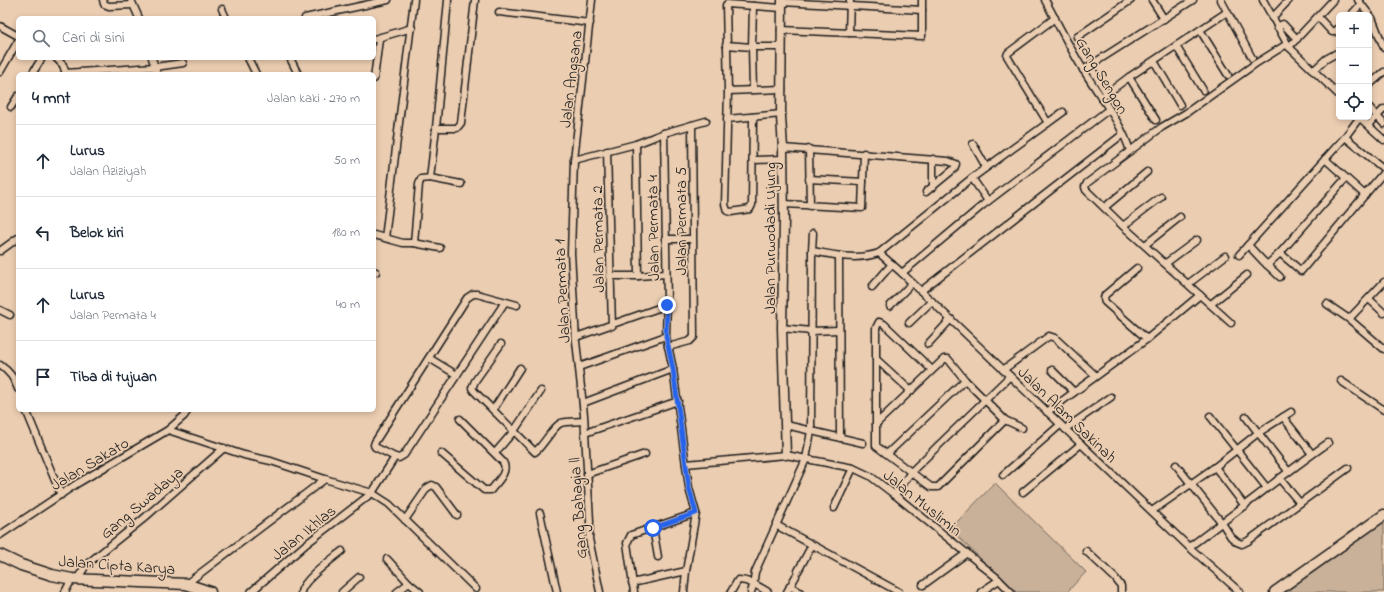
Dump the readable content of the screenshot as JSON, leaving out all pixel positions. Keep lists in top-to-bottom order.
{
  "streets": {
    "main road": ["Jalan Cipta Karya"],
    "street": [
      "Gang Sengon",
      "Jalan Angsana",
      "Jalan Permata 5",
      "Jalan Permata 4",
      "Jalan Purwodadi Ujung",
      "Jalan Permata 2",
      "Jalan Permata 1",
      "Jalan Alam Sakinah",
      "Jalan Sakato",
      "Gang Swadaya",
      "Jalan Muslimin",
      "Gang Bahagia ll",
      "Jalan Ikhlas"
    ]
  },
  "crossings": [
    ["Jalan Angsana", "Jalan Permata 1"],
    ["Jalan Permata 5", "Jalan Permata 4"],
    ["Jalan Permata 1", "Gang Bahagia ll"],
    ["Gang Swadaya", "Jalan Cipta Karya"]
  ],
  "page": {
    "map_buttons": ["+", "−"],
    "search": "Cari di sini",
    "heading": ["4 mnt", "Jalan kaki · 270 m"],
    "list": [
      ["Lurus", "Jalan Aziziyah", "50 m"],
      ["Belok kiri", "180 m"],
      ["Lurus", "Jalan Permata 4", "40 m"],
      "Tiba di tujuan"
    ]
  }
}
